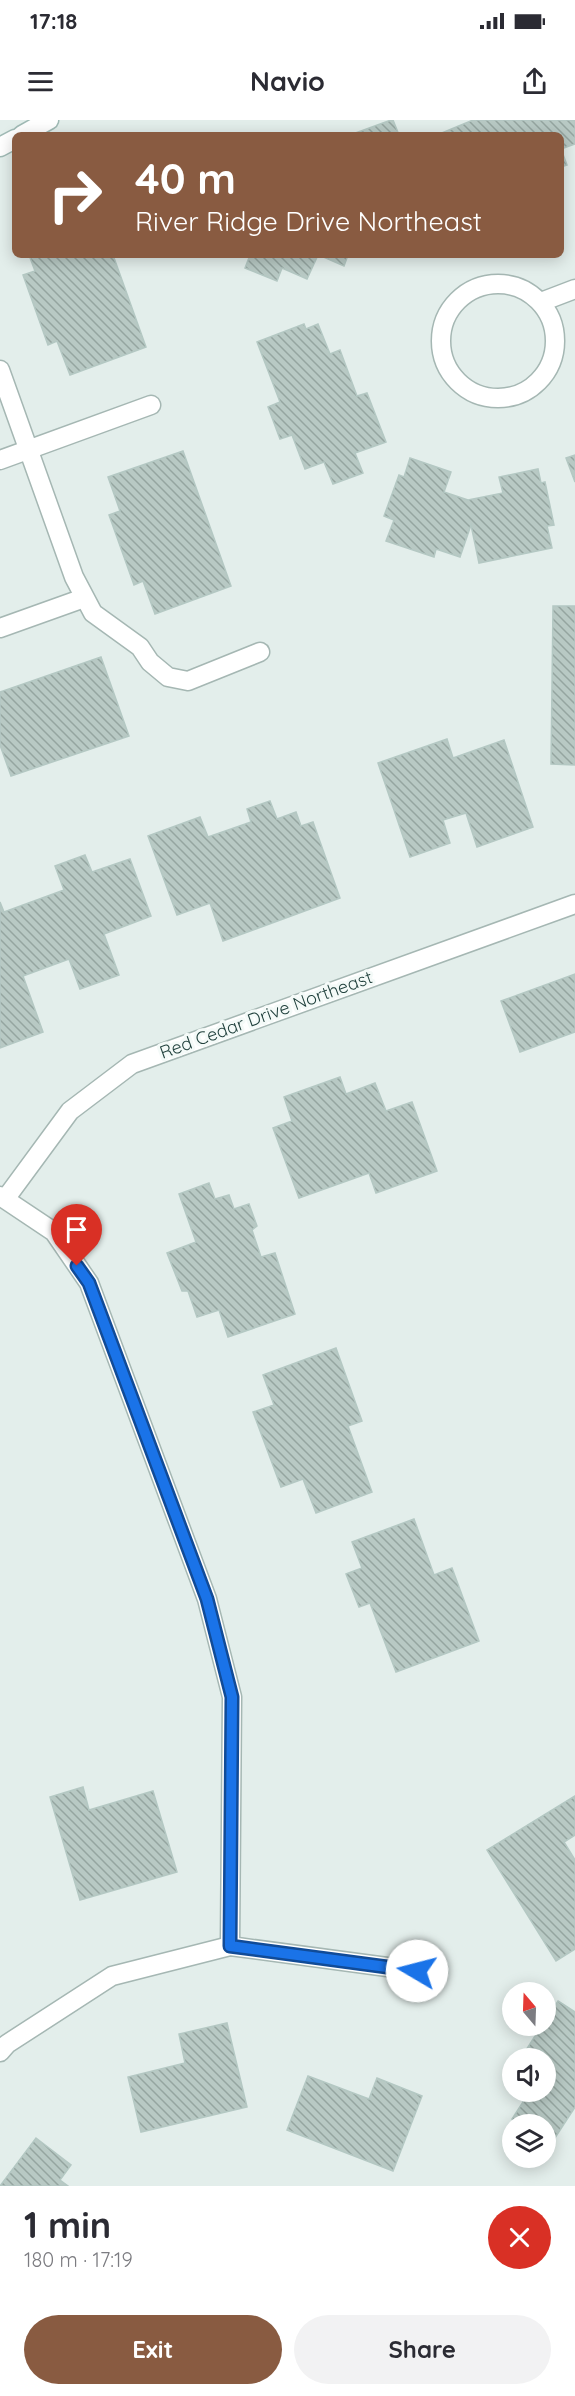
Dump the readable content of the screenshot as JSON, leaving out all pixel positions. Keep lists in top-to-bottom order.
{
  "streets": {
    "street": ["Red Cedar Drive Northeast"]
  },
  "north": "top",
  "page": {
    "status": "17:18",
    "header": "Navio",
    "turn": ["40 m", "River Ridge Drive Northeast"],
    "heading": ["1 min", "180 m · 17:19"],
    "buttons": ["Exit", "Share"]
  }
}
